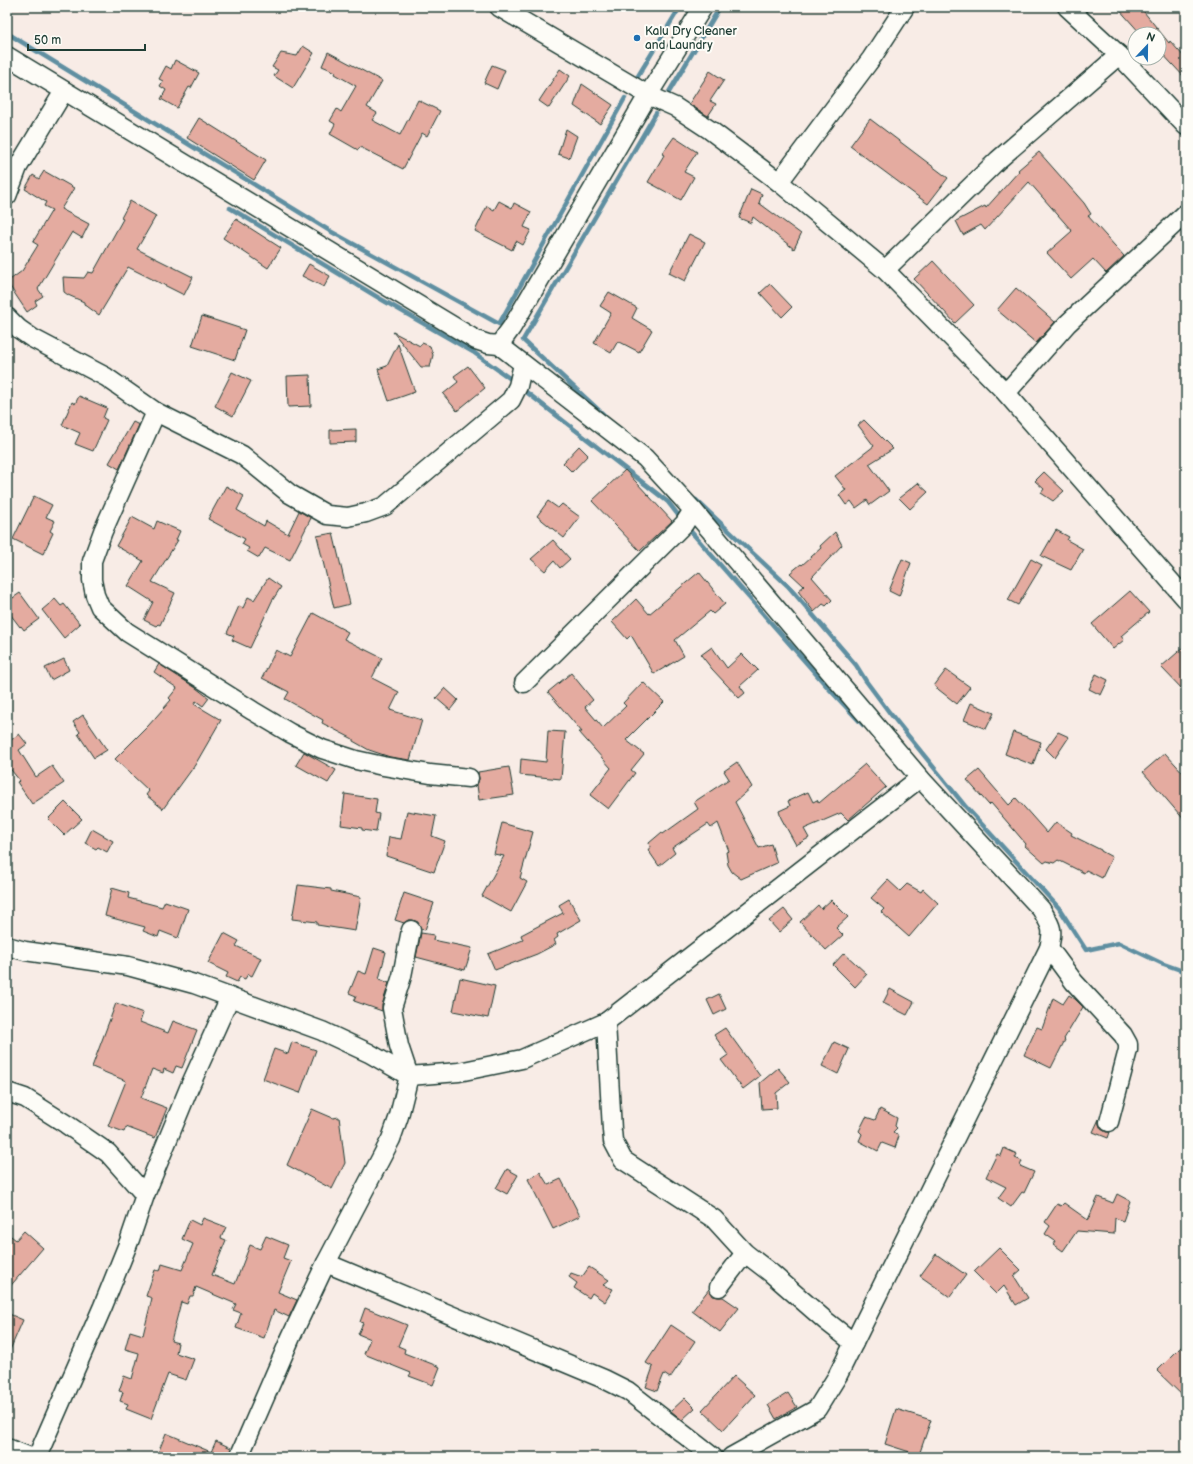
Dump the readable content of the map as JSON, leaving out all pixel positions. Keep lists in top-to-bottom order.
{
  "places": ["Kalu Dry Cleaner and Laundry"],
  "scale_bar": "50 m",
  "north": "top"
}
